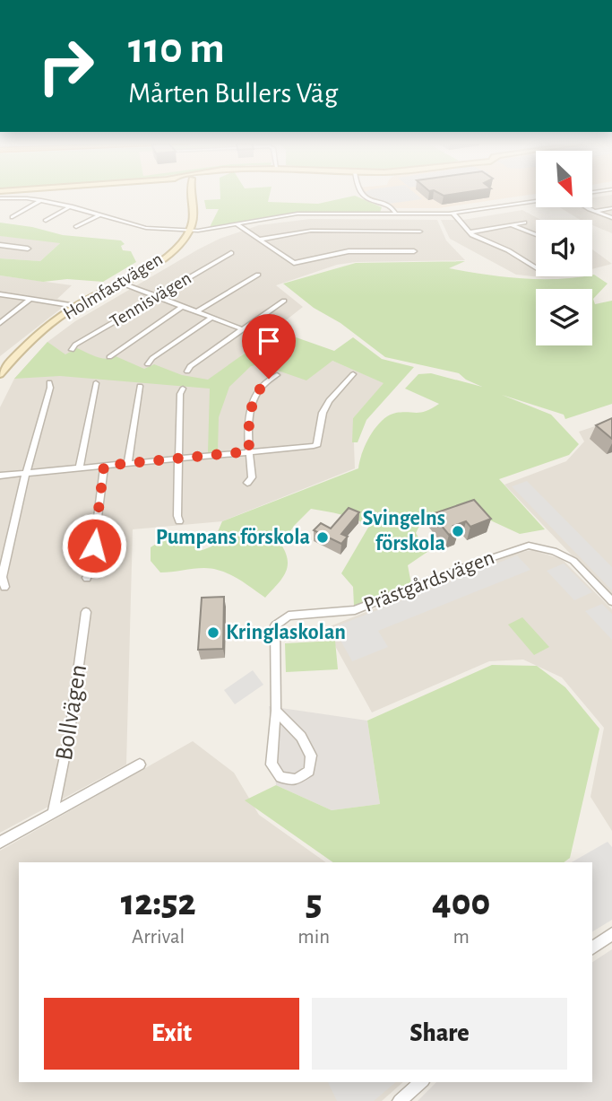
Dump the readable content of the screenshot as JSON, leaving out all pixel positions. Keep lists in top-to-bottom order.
{
  "streets": {
    "street": [
      "Holmfastvägen",
      "Tennisvägen",
      "Prästgårdsvägen",
      "Bollvägen"
    ]
  },
  "places": ["Svingelns förskola", "Pumpans förskola", "Kringlaskolan"],
  "north": "bottom right",
  "page": {
    "turn": ["110 m", "Mårten Bullers Väg"],
    "eta": [
      "12:52",
      "Arrival",
      "5",
      "min",
      "400",
      "m"
    ],
    "buttons": ["Exit", "Share"]
  }
}
